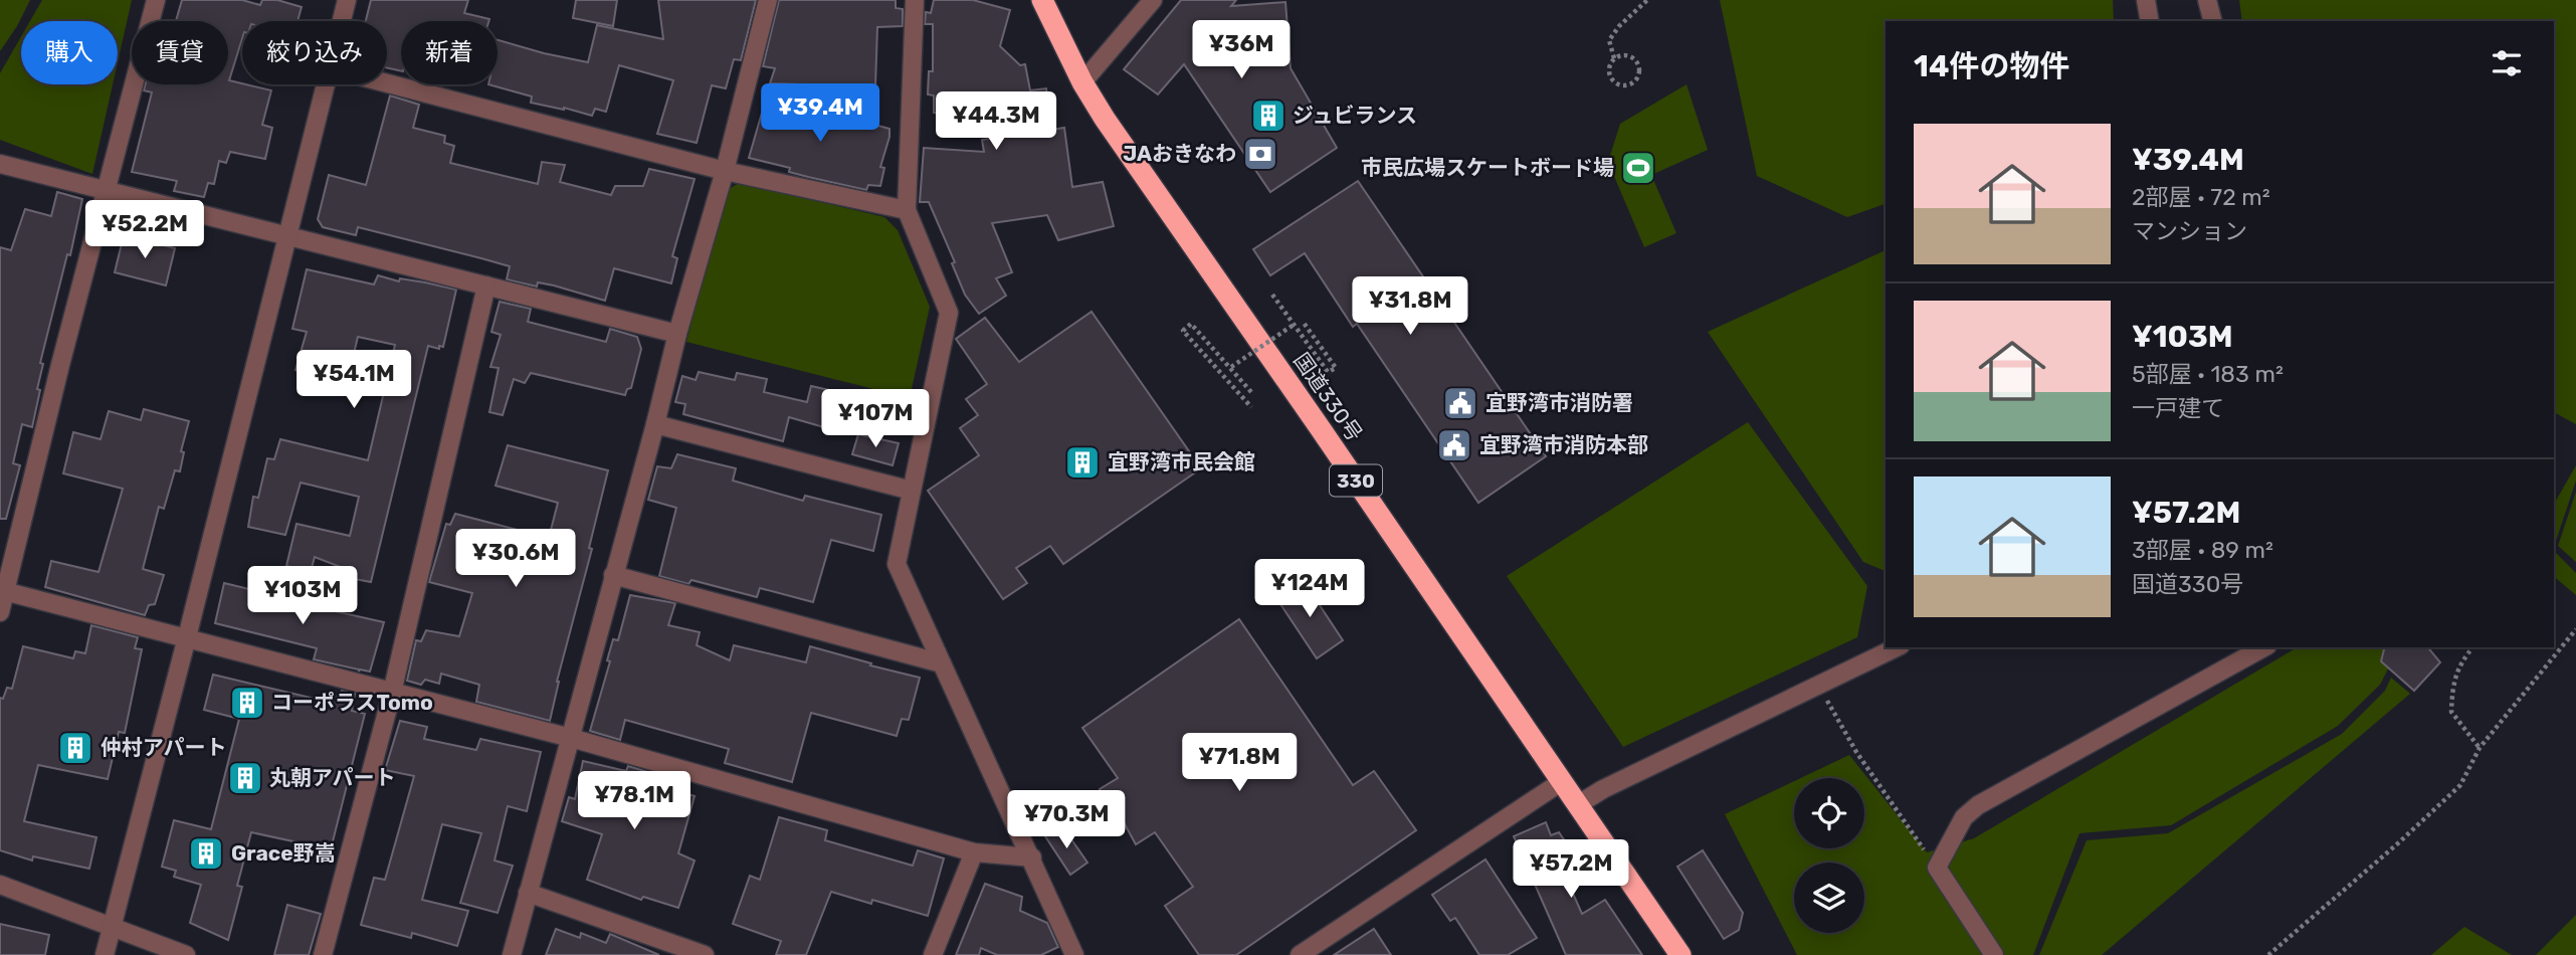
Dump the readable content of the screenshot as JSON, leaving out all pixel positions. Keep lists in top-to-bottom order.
{
  "streets": {
    "highway": ["国道330号", "330"]
  },
  "places": {
    "building": [
      "ジュビランス",
      "宜野湾市民会館",
      "コーポラスTomo",
      "仲村アパート",
      "丸朝アパート",
      "Grace野嵩"
    ],
    "bank": ["JAおきなわ"],
    "sports": ["市民広場スケートボード場"],
    "public building": ["宜野湾市消防署", "宜野湾市消防本部"]
  },
  "page": {
    "price": [
      "¥36M",
      "¥39.4M",
      "¥44.3M",
      "¥52.2M",
      "¥31.8M",
      "¥54.1M",
      "¥107M",
      "¥30.6M",
      "¥124M",
      "¥103M",
      "¥71.8M",
      "¥78.1M",
      "¥70.3M",
      "¥57.2M"
    ],
    "chip": [
      "購入",
      "賃貸",
      "絞り込み",
      "新着"
    ],
    "heading": "14件の物件",
    "list": [
      {
        "name": "¥39.4M",
        "note": "2部屋 · 72 m² · マンション"
      },
      {
        "name": "¥103M",
        "note": "5部屋 · 183 m² · 一戸建て"
      },
      {
        "name": "¥57.2M",
        "note": "3部屋 · 89 m² · 国道330号"
      }
    ]
  }
}
